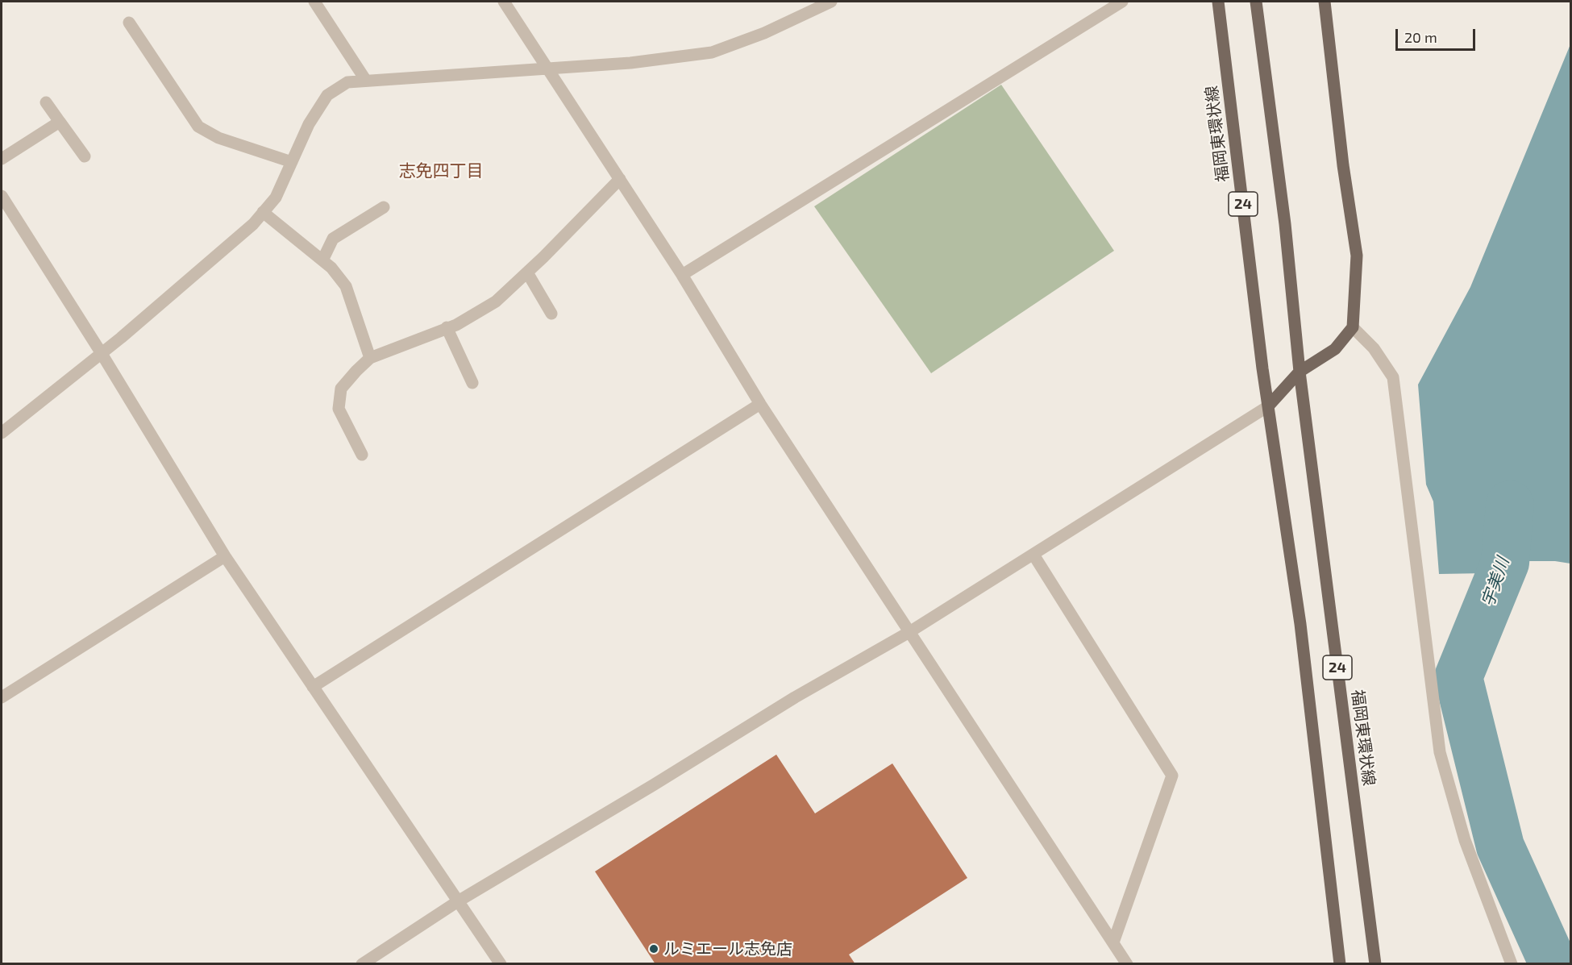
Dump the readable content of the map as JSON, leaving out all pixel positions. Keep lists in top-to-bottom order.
{
  "streets": {
    "main road": ["福岡東環状線", "24"]
  },
  "districts": ["志免四丁目"],
  "water": ["宇美川"],
  "places": ["ルミエール志免店"],
  "scale_bar": "20 m"
}
